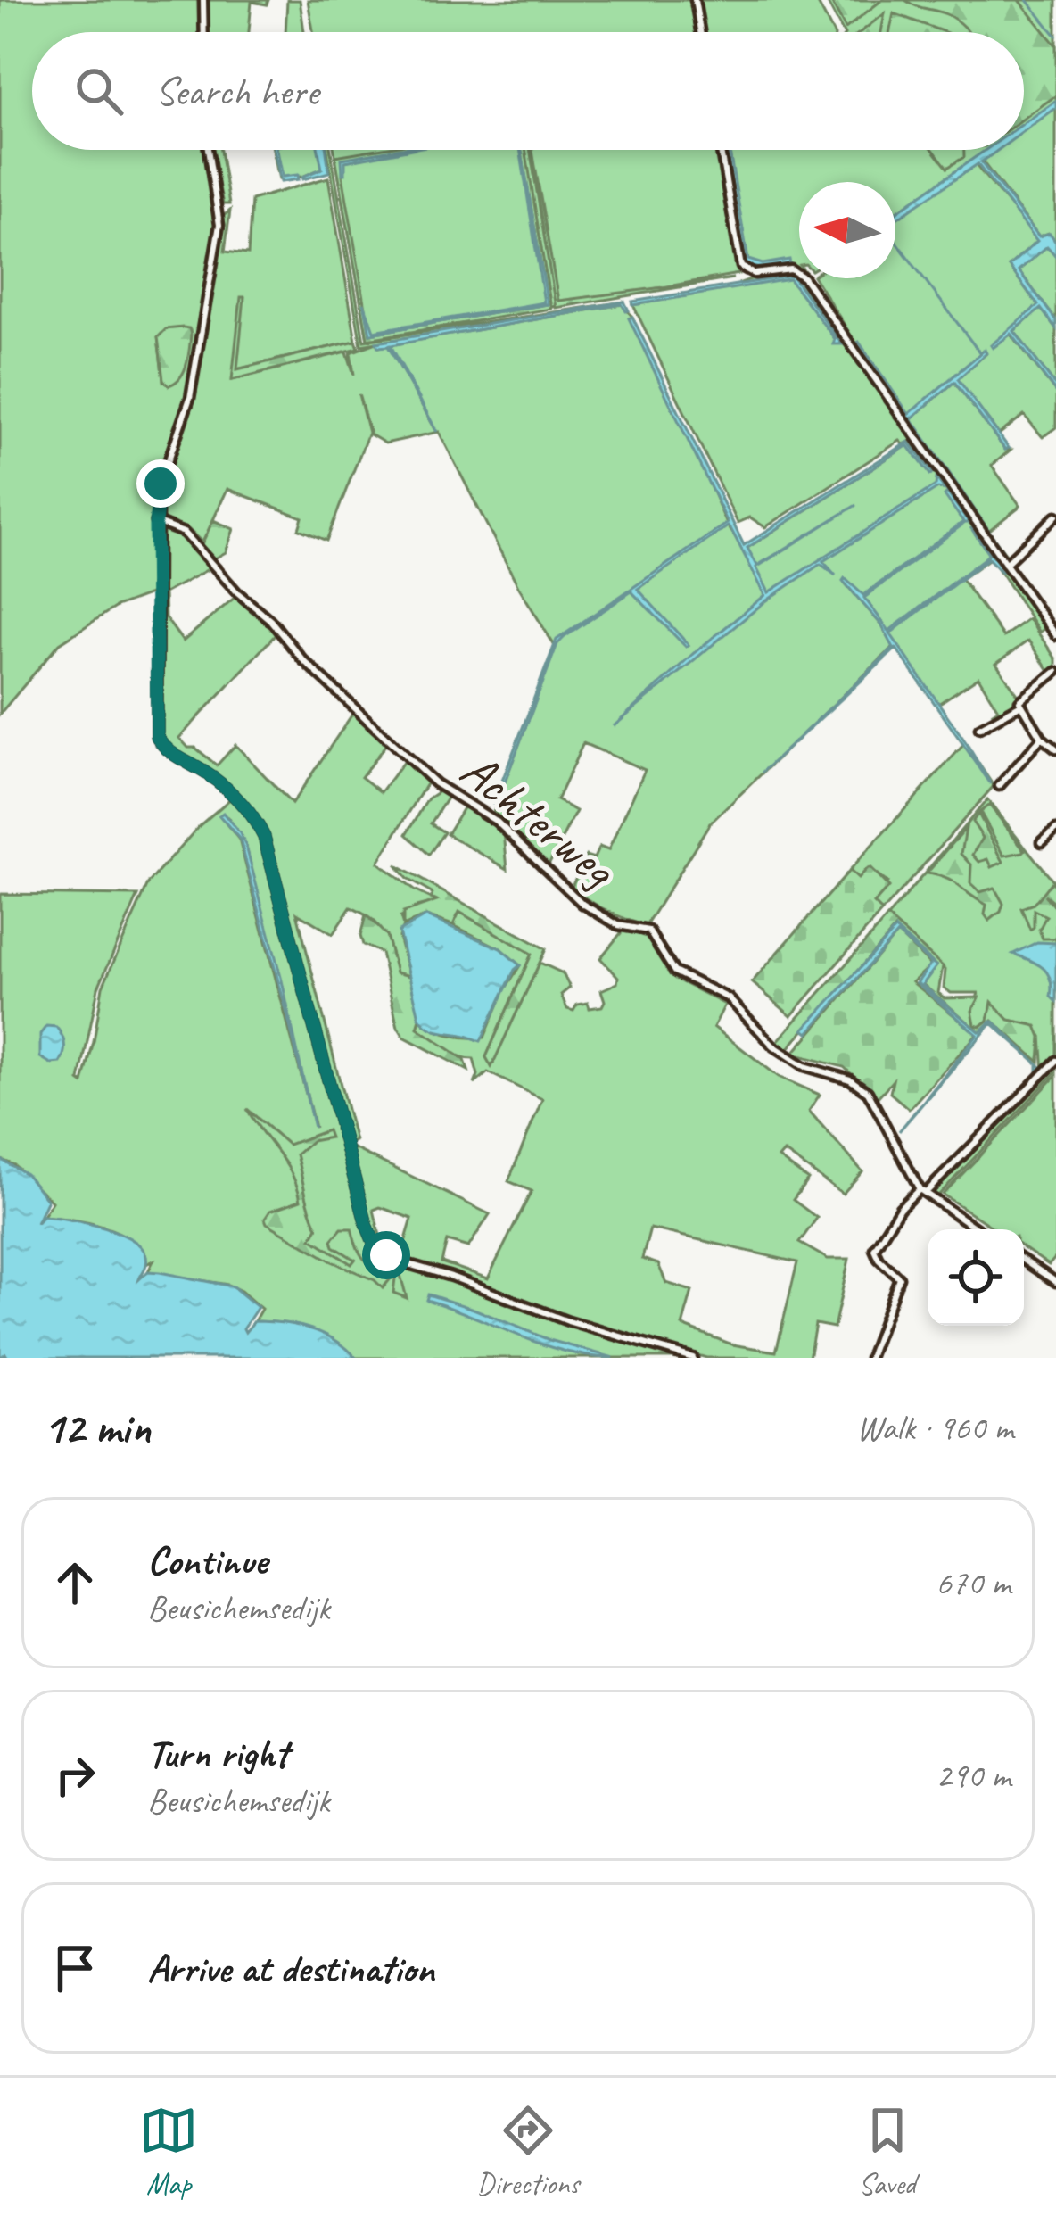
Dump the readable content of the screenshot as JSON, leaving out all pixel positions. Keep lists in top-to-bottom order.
{
  "streets": {
    "street": ["Achterweg"]
  },
  "north": "left",
  "page": {
    "search": "Search here",
    "heading": ["12 min", "Walk · 960 m"],
    "list": [
      ["Continue", "Beusichemsedijk", "670 m"],
      ["Turn right", "Beusichemsedijk", "290 m"],
      "Arrive at destination"
    ],
    "nav": ["Map", "Directions", "Saved"]
  }
}
